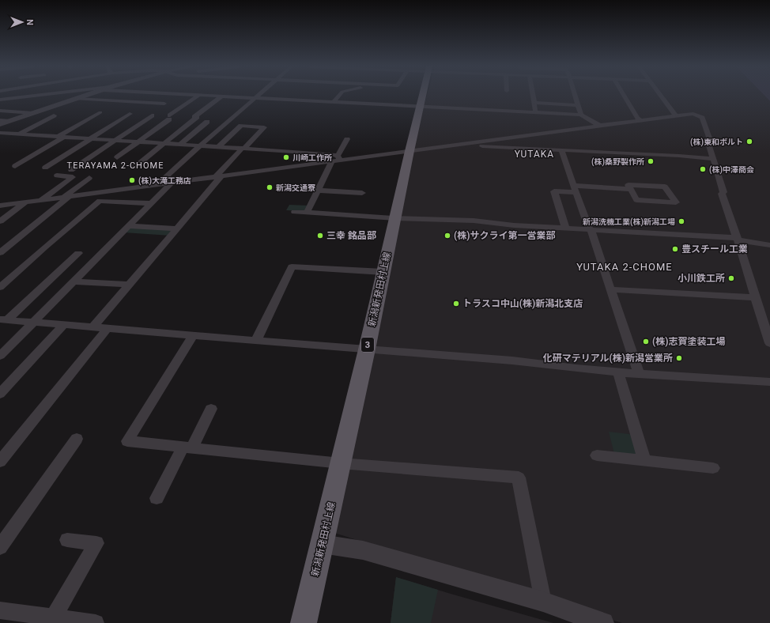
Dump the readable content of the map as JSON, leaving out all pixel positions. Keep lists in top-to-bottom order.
{
  "streets": {
    "main road": ["新潟新発田村上線", "3"]
  },
  "districts": ["YUTAKA", "TERAYAMA 2-CHOME", "YUTAKA 2-CHOME"],
  "places": [
    "(株)東和ボルト",
    "川崎工作所",
    "(株)桑野製作所",
    "(株)中澤商会",
    "(株)大滝工務店",
    "新潟交通寮",
    "新潟洗機工業(株)新潟工場",
    "三幸 銘品部",
    "(株)サクライ第一営業部",
    "豊スチール工業",
    "小川鉄工所",
    "トラスコ中山(株)新潟北支店",
    "(株)志賀塗装工場",
    "化研マテリアル(株)新潟営業所"
  ],
  "north": "right"
}
